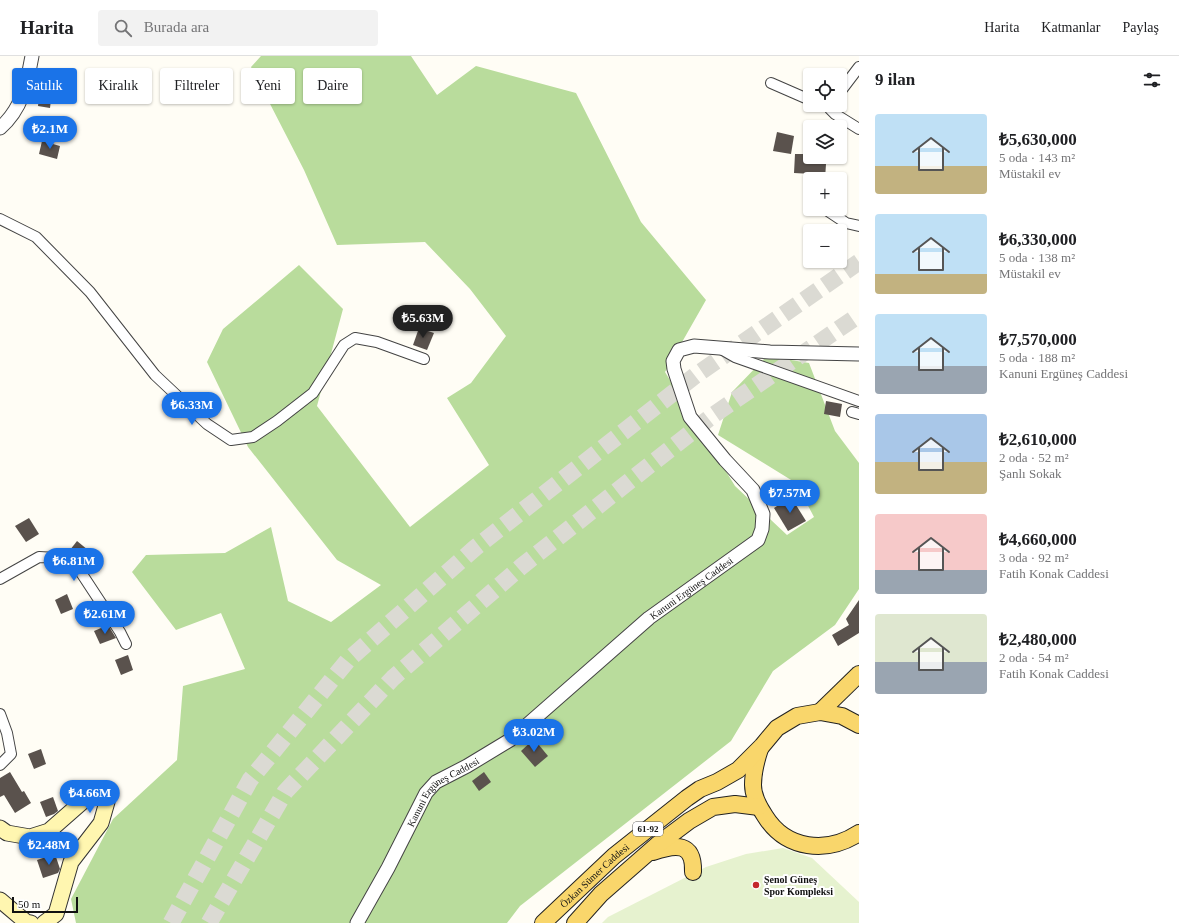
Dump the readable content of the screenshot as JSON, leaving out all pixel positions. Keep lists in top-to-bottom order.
{
  "streets": {
    "main road": ["61-92", "Özkan Sümer Caddesi"],
    "street": ["Kanuni Ergüneş Caddesi"]
  },
  "places": ["Şenol Güneş Spor Kompleksi"],
  "scale_bar": "50 m",
  "page": {
    "header": "Harita",
    "search": "Burada ara",
    "nav": ["Harita", "Katmanlar", "Paylaş"],
    "heading": "9 ilan",
    "map_buttons": ["+", "−"],
    "chip": [
      "Satılık",
      "Kiralık",
      "Filtreler",
      "Yeni",
      "Daire"
    ],
    "list": [
      {
        "name": "₺5,630,000",
        "note": "5 oda · 143 m² · Müstakil ev"
      },
      {
        "name": "₺6,330,000",
        "note": "5 oda · 138 m² · Müstakil ev"
      },
      {
        "name": "₺7,570,000",
        "note": "5 oda · 188 m² · Kanuni Ergüneş Caddesi"
      },
      {
        "name": "₺2,610,000",
        "note": "2 oda · 52 m² · Şanlı Sokak"
      },
      {
        "name": "₺4,660,000",
        "note": "3 oda · 92 m² · Fatih Konak Caddesi"
      },
      {
        "name": "₺2,480,000",
        "note": "2 oda · 54 m² · Fatih Konak Caddesi"
      }
    ],
    "price": [
      "₺2.1M",
      "₺5.63M",
      "₺6.33M",
      "₺7.57M",
      "₺6.81M",
      "₺2.61M",
      "₺3.02M",
      "₺4.66M",
      "₺2.48M"
    ],
    "scale": "50 m"
  }
}
